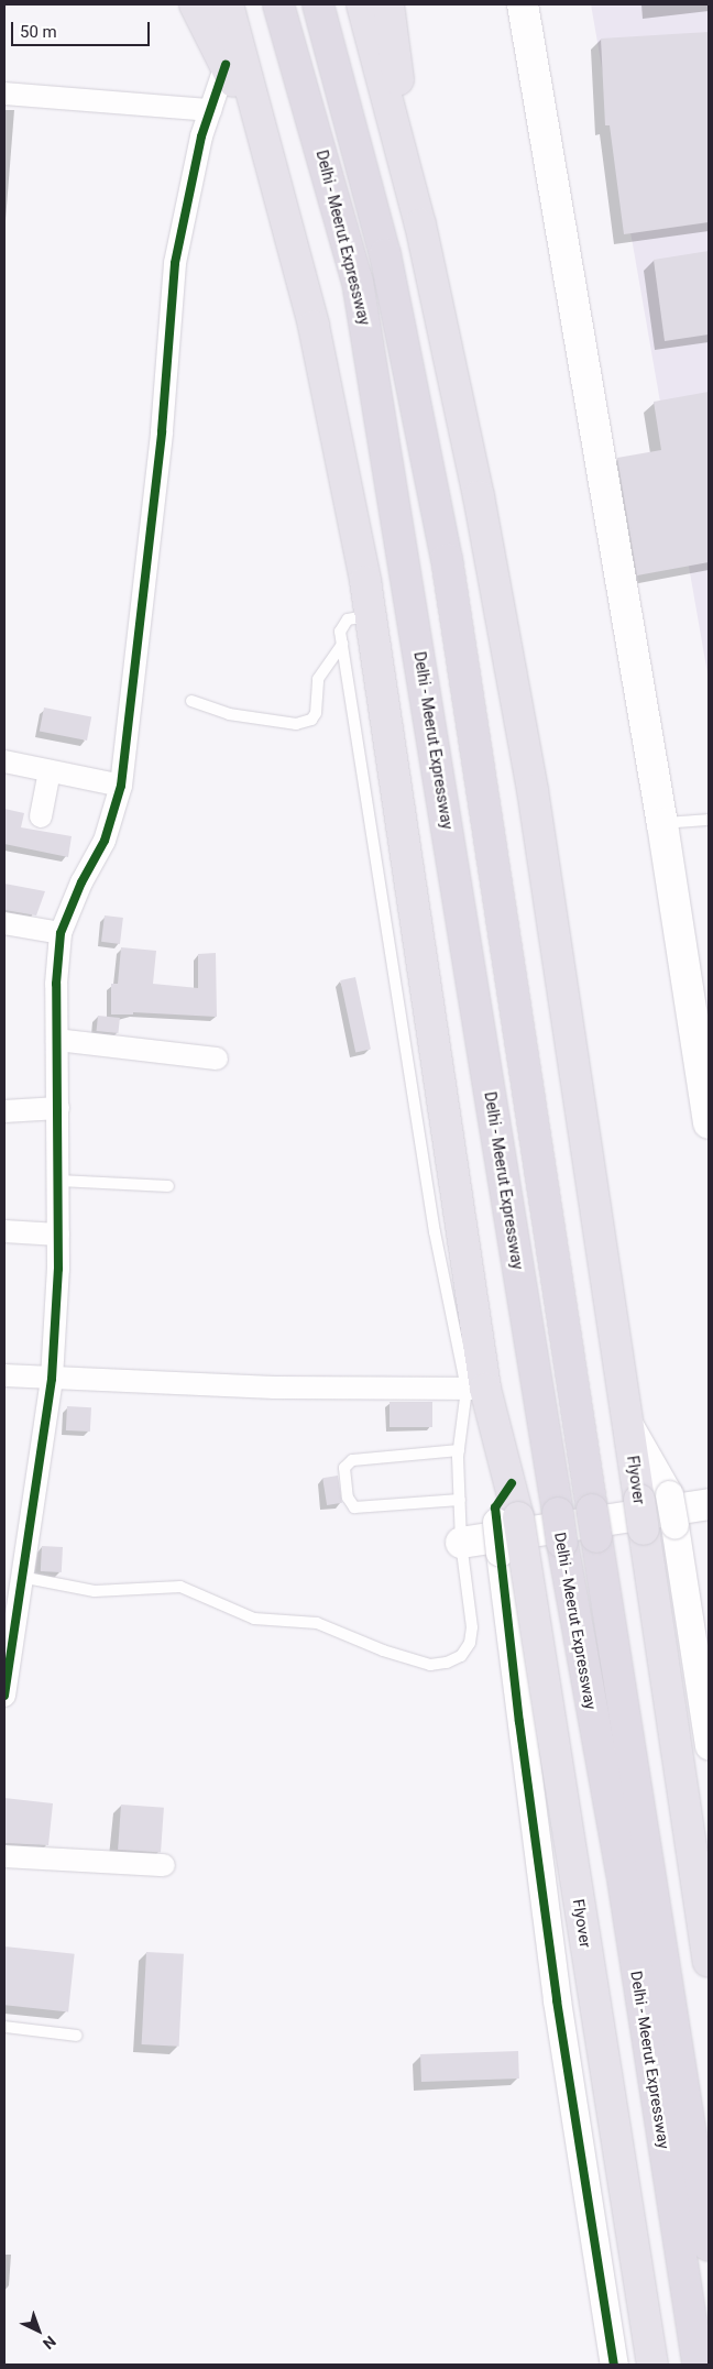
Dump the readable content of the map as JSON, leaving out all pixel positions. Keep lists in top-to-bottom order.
{
  "streets": {
    "highway": ["Delhi - Meerut Expressway", "Flyover"]
  },
  "scale_bar": "50 m",
  "north": "bottom right"
}
